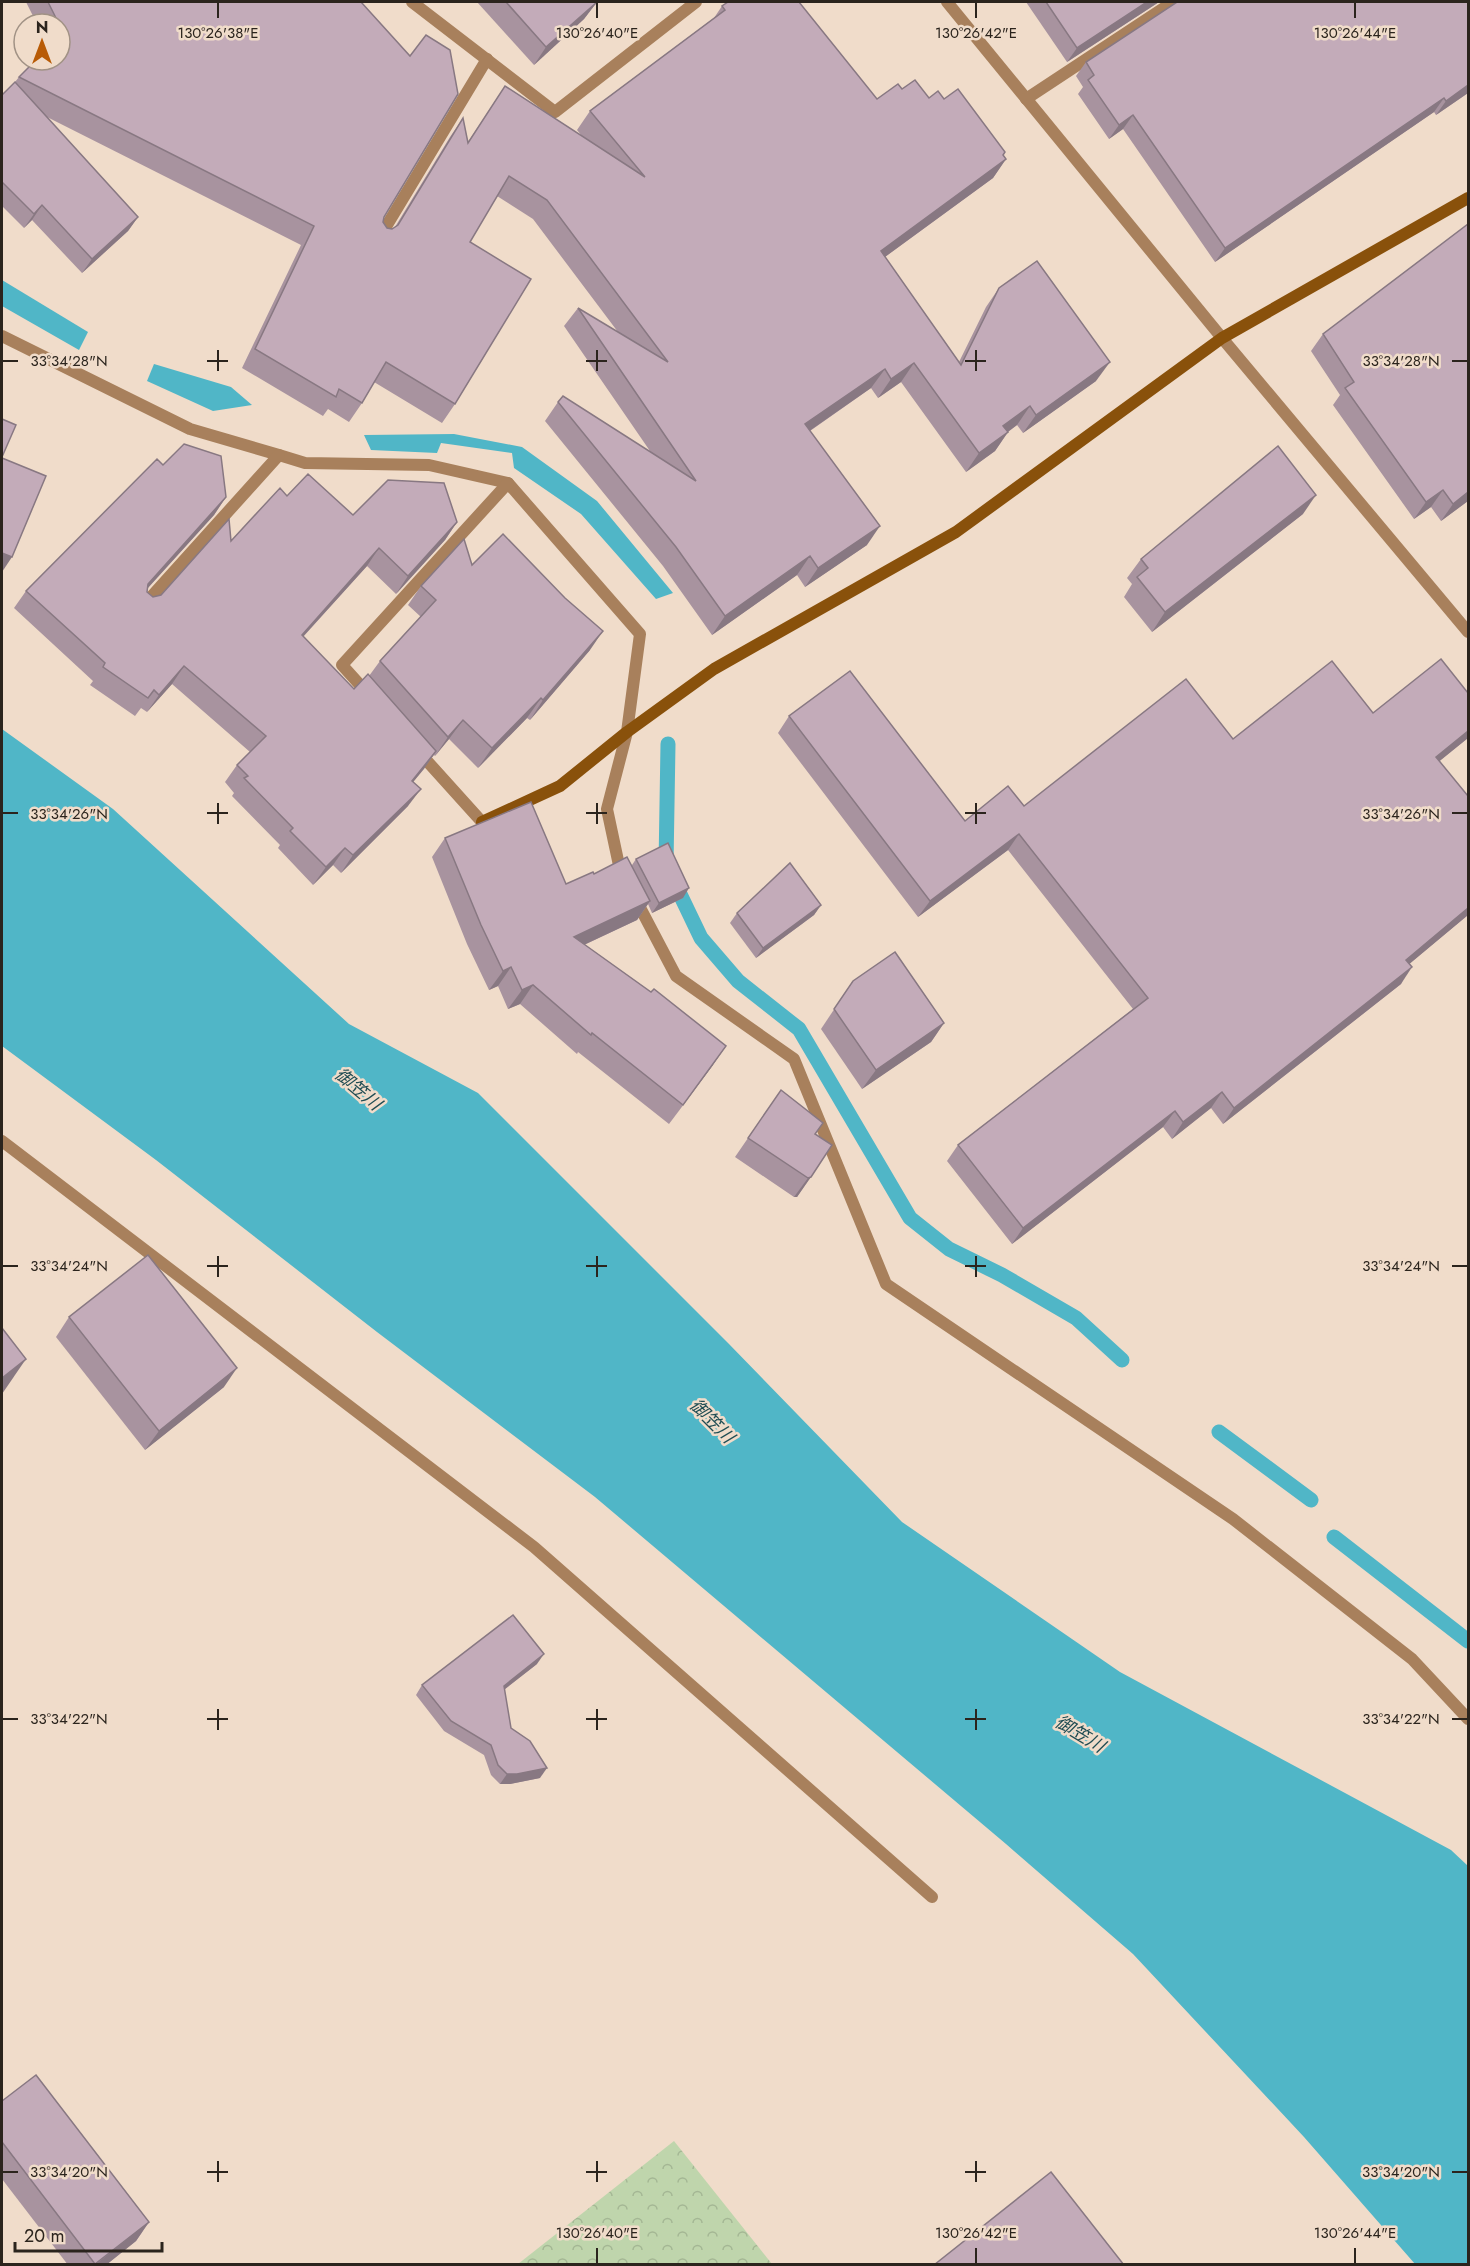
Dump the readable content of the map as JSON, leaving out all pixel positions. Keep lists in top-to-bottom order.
{
  "water": ["御笠川"],
  "scale_bar": "20 m",
  "north": "top",
  "coordinates": [
    "130°26'38\"E",
    "130°26'40\"E",
    "130°26'42\"E",
    "130°26'44\"E",
    "33°34'28\"N",
    "33°34'26\"N",
    "33°34'24\"N",
    "33°34'22\"N",
    "33°34'20\"N"
  ]
}
